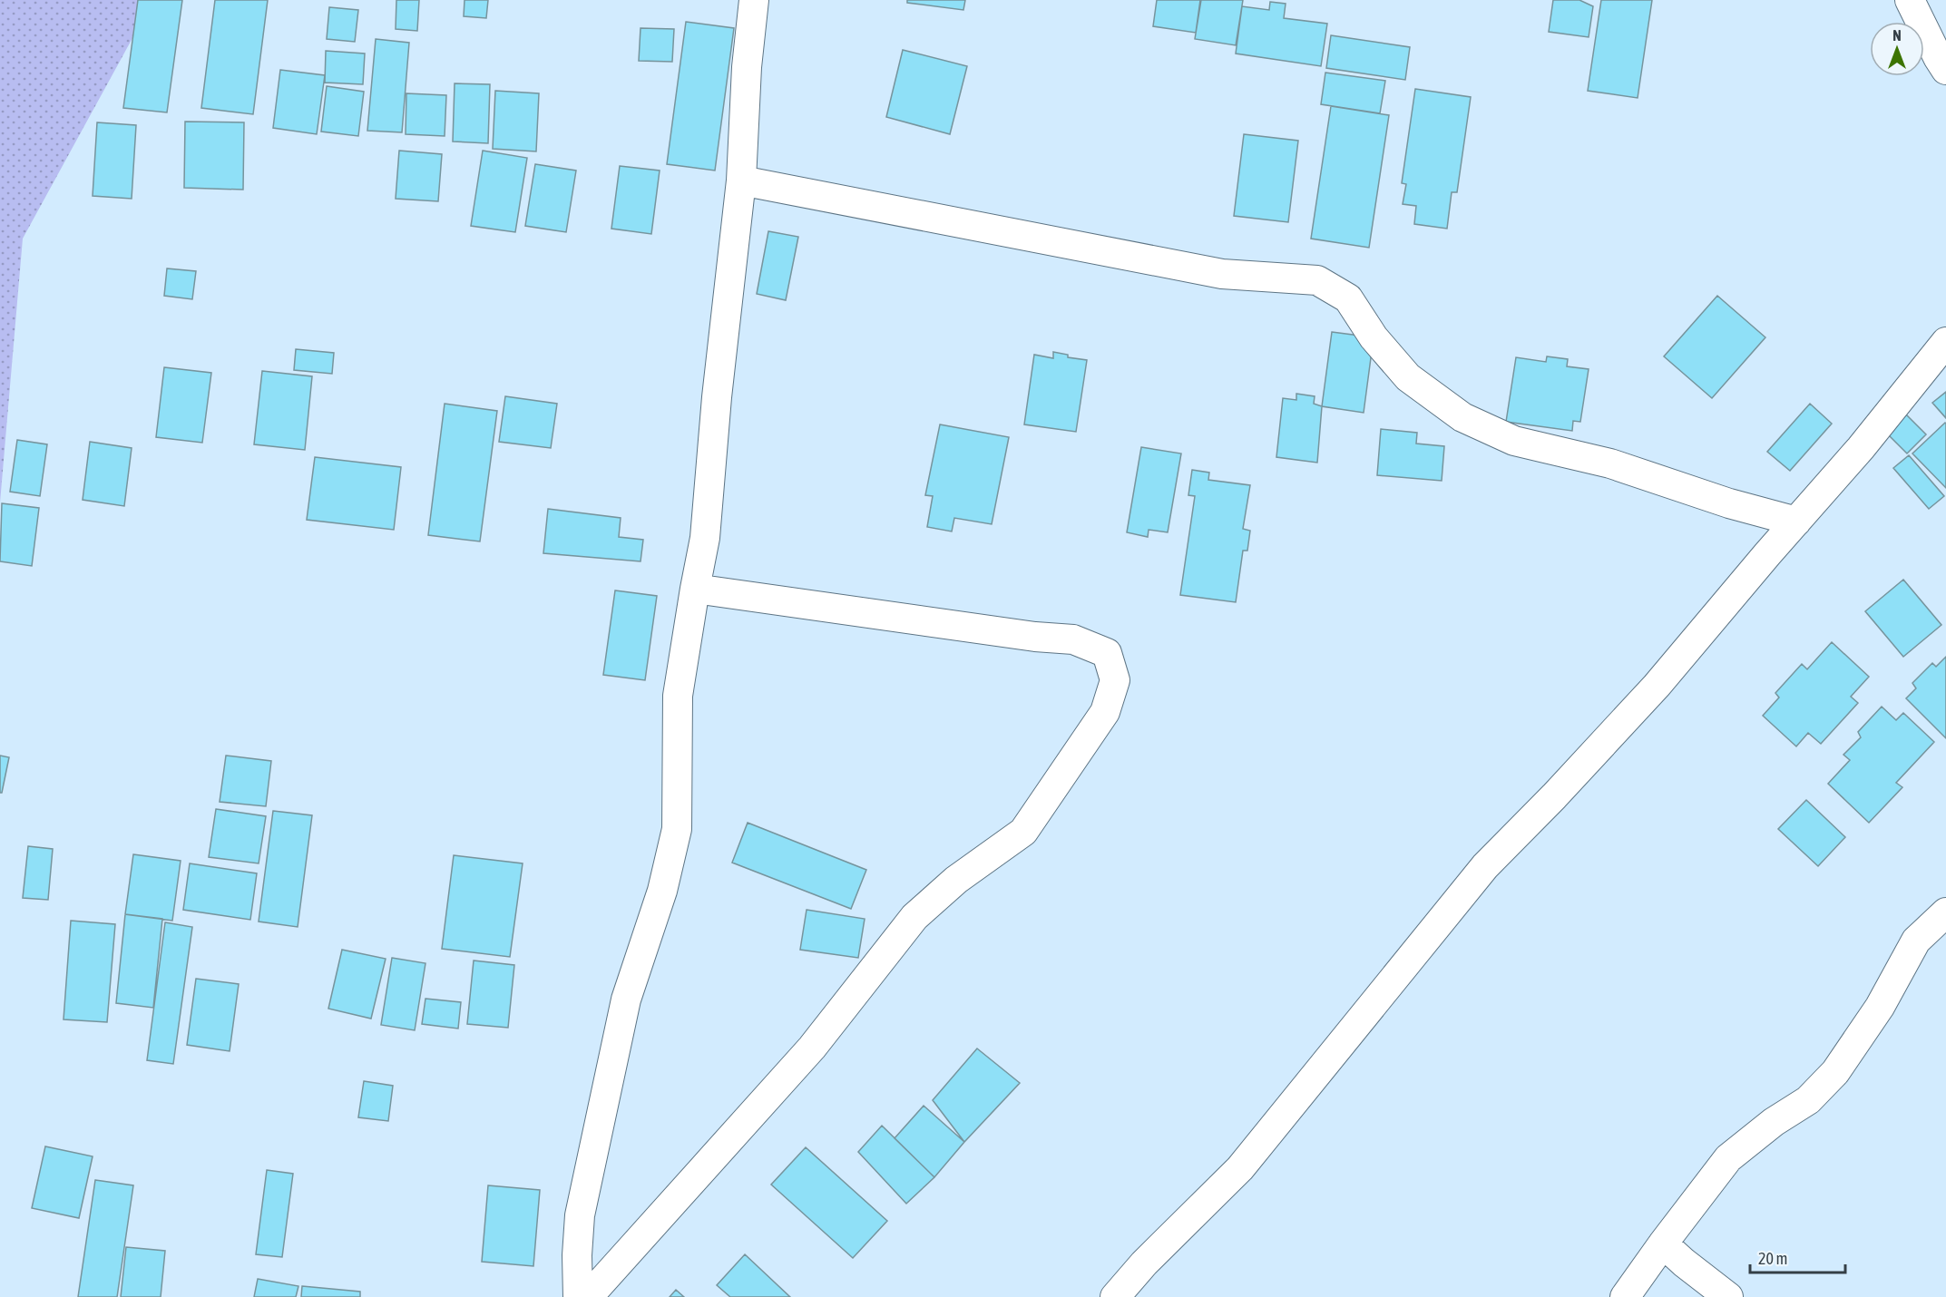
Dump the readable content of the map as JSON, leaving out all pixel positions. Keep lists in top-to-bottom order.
{
  "scale_bar": "20 m",
  "north": "top"
}
